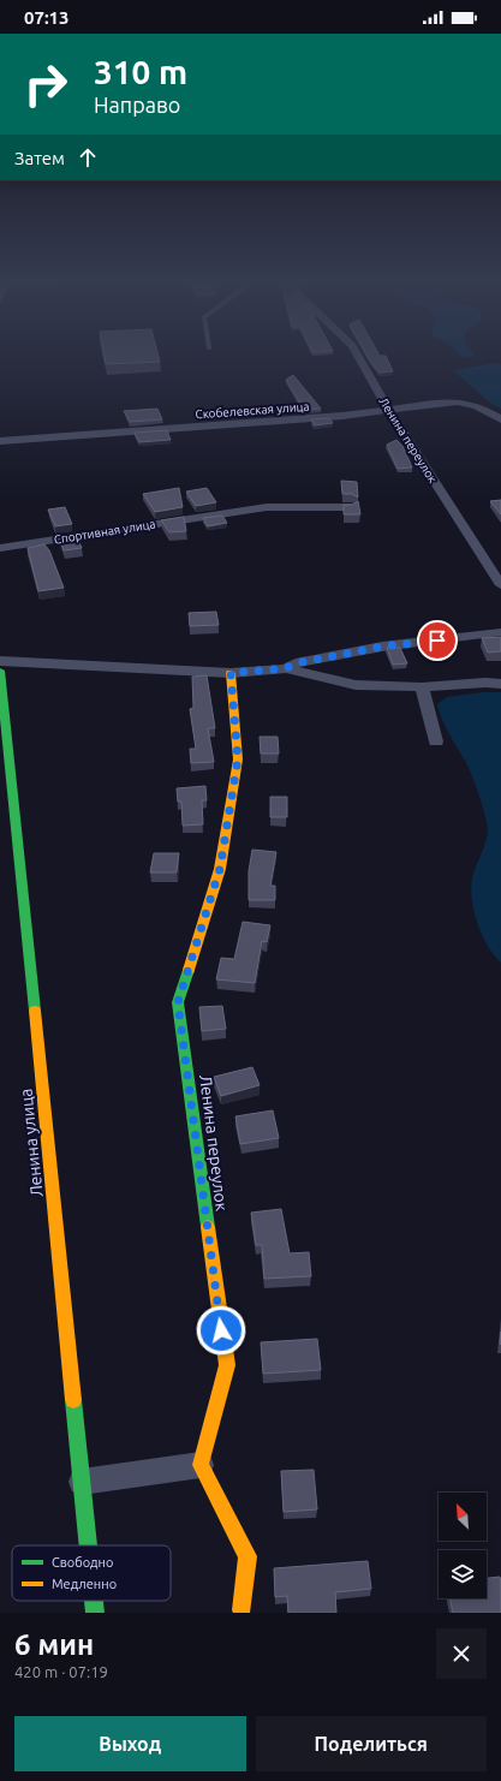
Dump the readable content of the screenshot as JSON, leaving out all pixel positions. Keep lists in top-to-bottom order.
{
  "streets": {
    "street": [
      "Скобелевская улица",
      "Ленина переулок",
      "Спортивная улица",
      "Ленина улица"
    ]
  },
  "crossings": [
    ["Скобелевская улица", "Ленина переулок"]
  ],
  "legend": ["Свободно", "Медленно"],
  "north": "top left",
  "page": {
    "status": "07:13",
    "turn": ["310 m", "Направо"],
    "then": "Затем",
    "heading": ["6 мин", "420 m · 07:19"],
    "buttons": ["Выход", "Поделиться"]
  }
}
